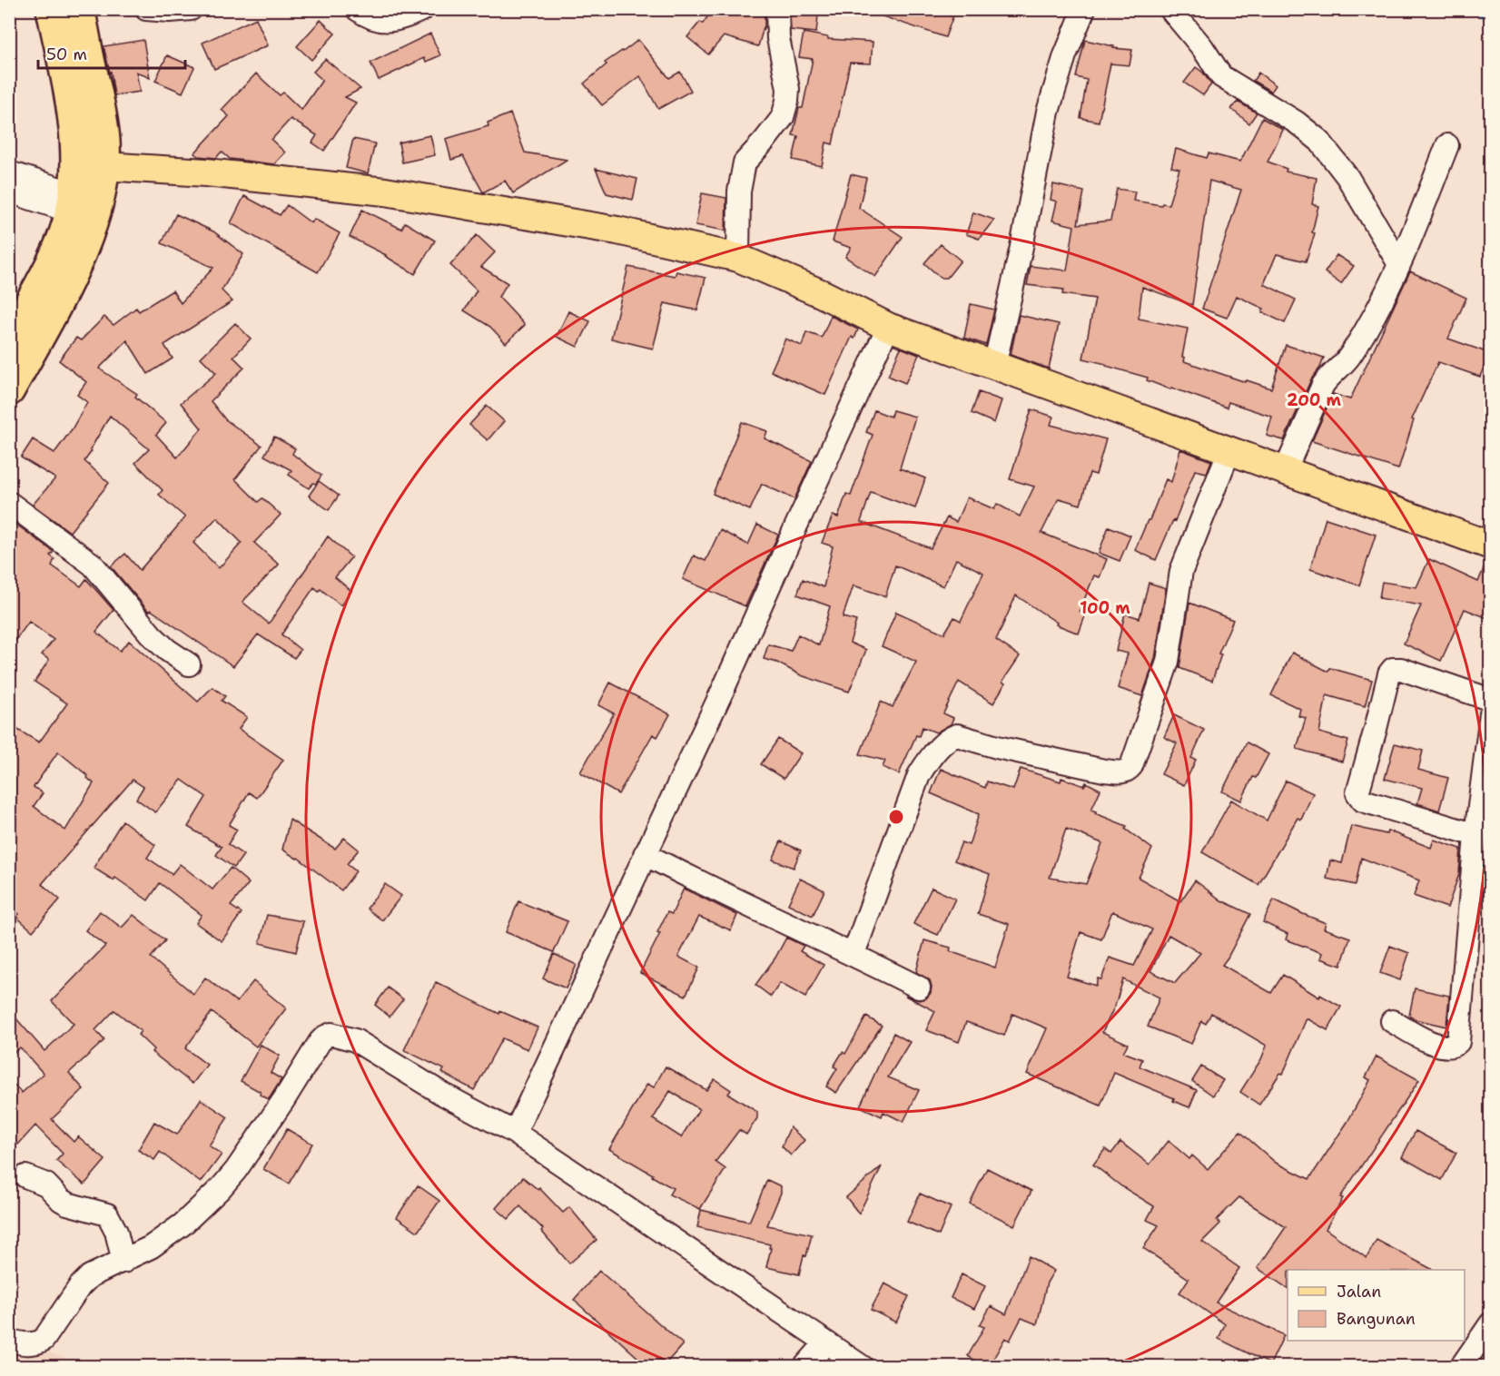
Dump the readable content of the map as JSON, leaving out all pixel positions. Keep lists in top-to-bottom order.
{
  "legend": ["Jalan", "Bangunan"],
  "scale_bar": "50 m",
  "rings": ["200 m", "100 m"]
}
